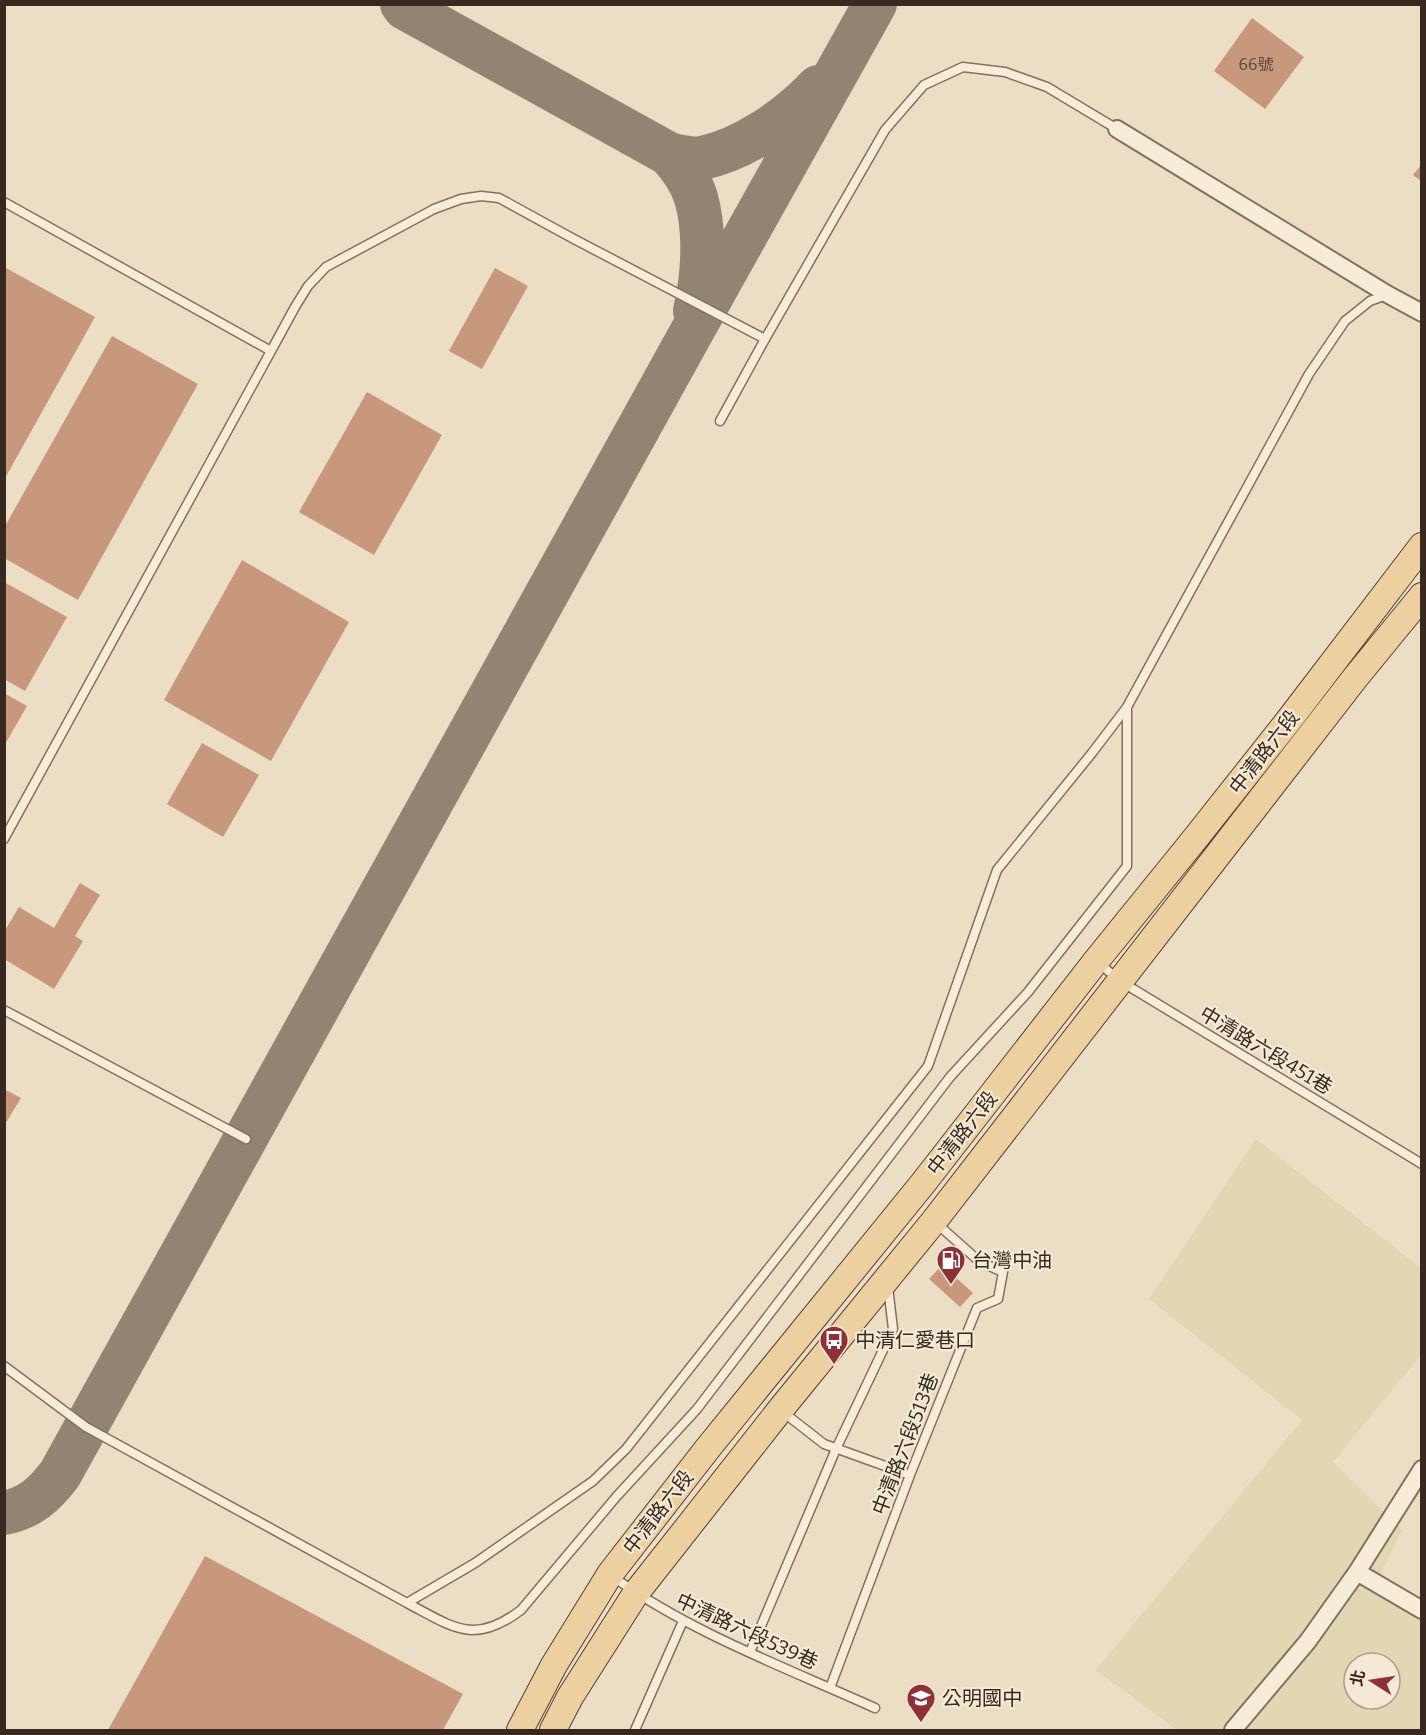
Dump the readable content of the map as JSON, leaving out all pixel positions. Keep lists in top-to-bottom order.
{
  "streets": {
    "main road": ["中清路六段"],
    "lane": ["中清路六段451巷", "中清路六段513巷", "中清路六段539巷"]
  },
  "crossings": [
    ["中清路六段", "中清路六段451巷"],
    ["中清路六段", "中清路六段513巷"],
    ["中清路六段", "中清路六段539巷"],
    ["中清路六段513巷", "中清路六段539巷"]
  ],
  "places": {
    "fuel station": ["台灣中油"],
    "bus stop": ["中清仁愛巷口"],
    "school or university": ["公明國中"]
  },
  "house_numbers": ["66號"],
  "north": "left"
}
